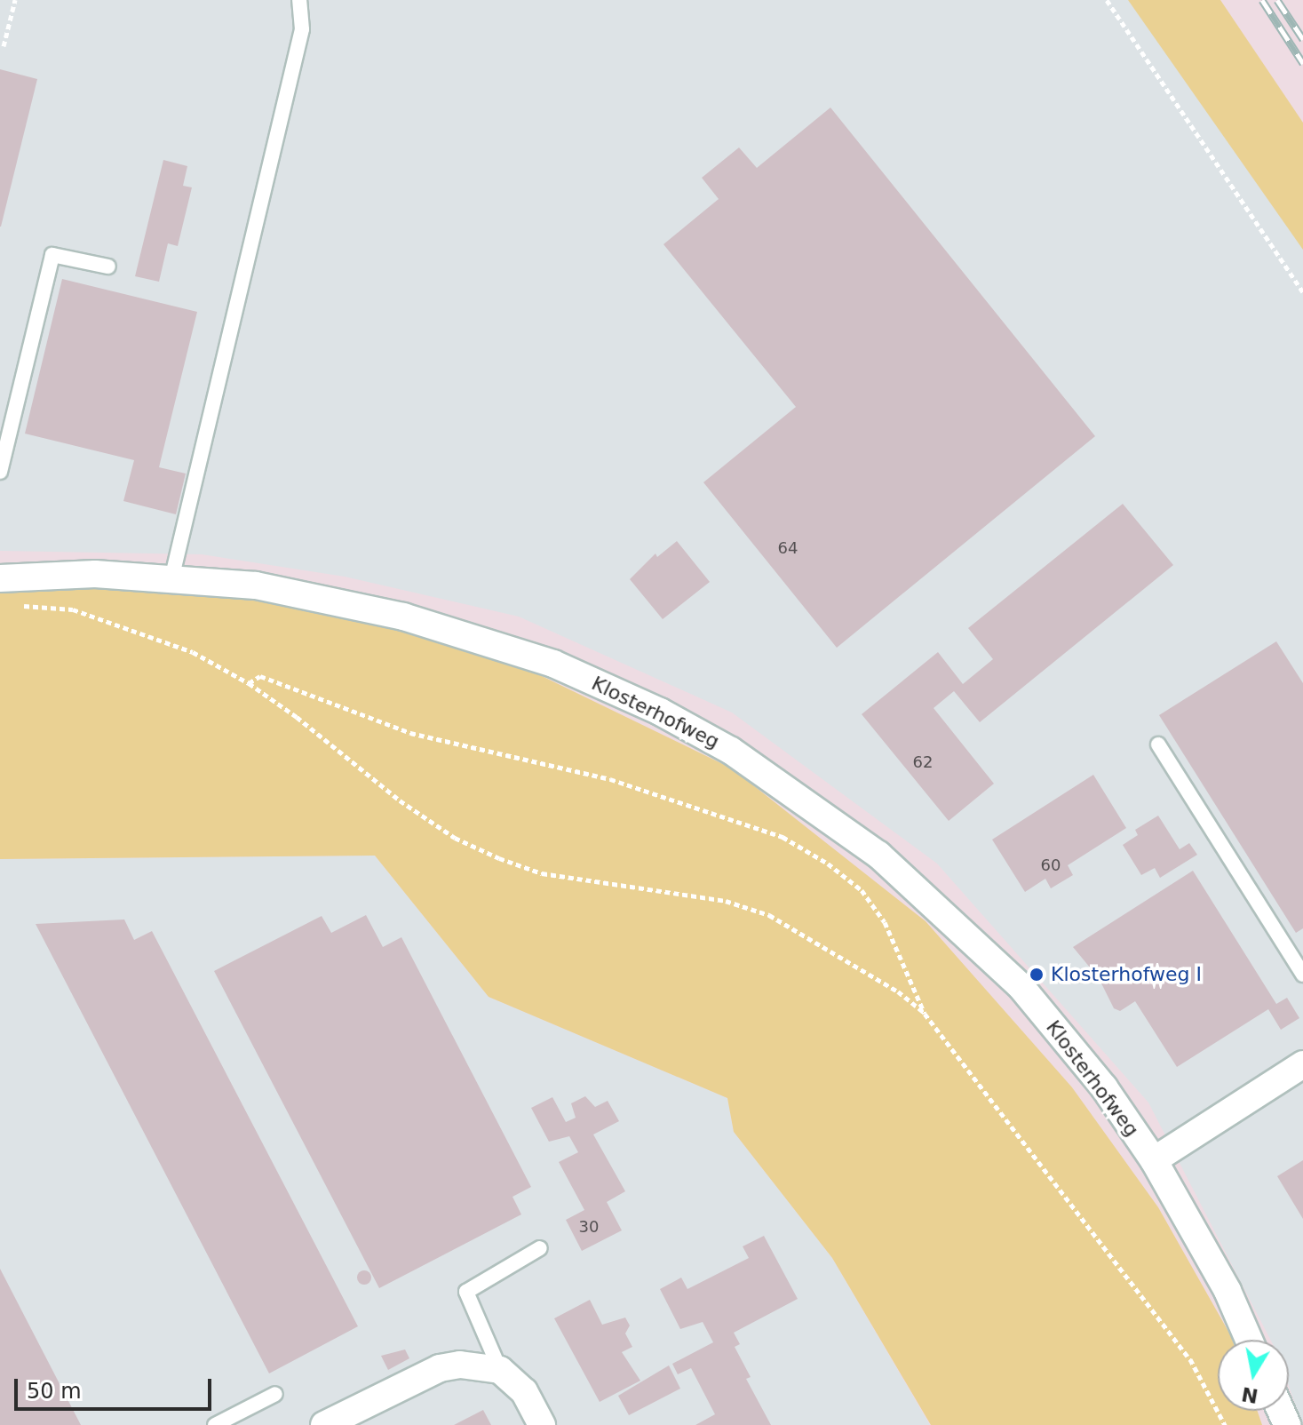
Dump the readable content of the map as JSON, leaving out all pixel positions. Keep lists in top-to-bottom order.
{
  "streets": {
    "street": ["Klosterhofweg"]
  },
  "places": ["Klosterhofweg I"],
  "house_numbers": [
    "64",
    "62",
    "60",
    "30"
  ],
  "scale_bar": "50 m",
  "north": "bottom"
}
